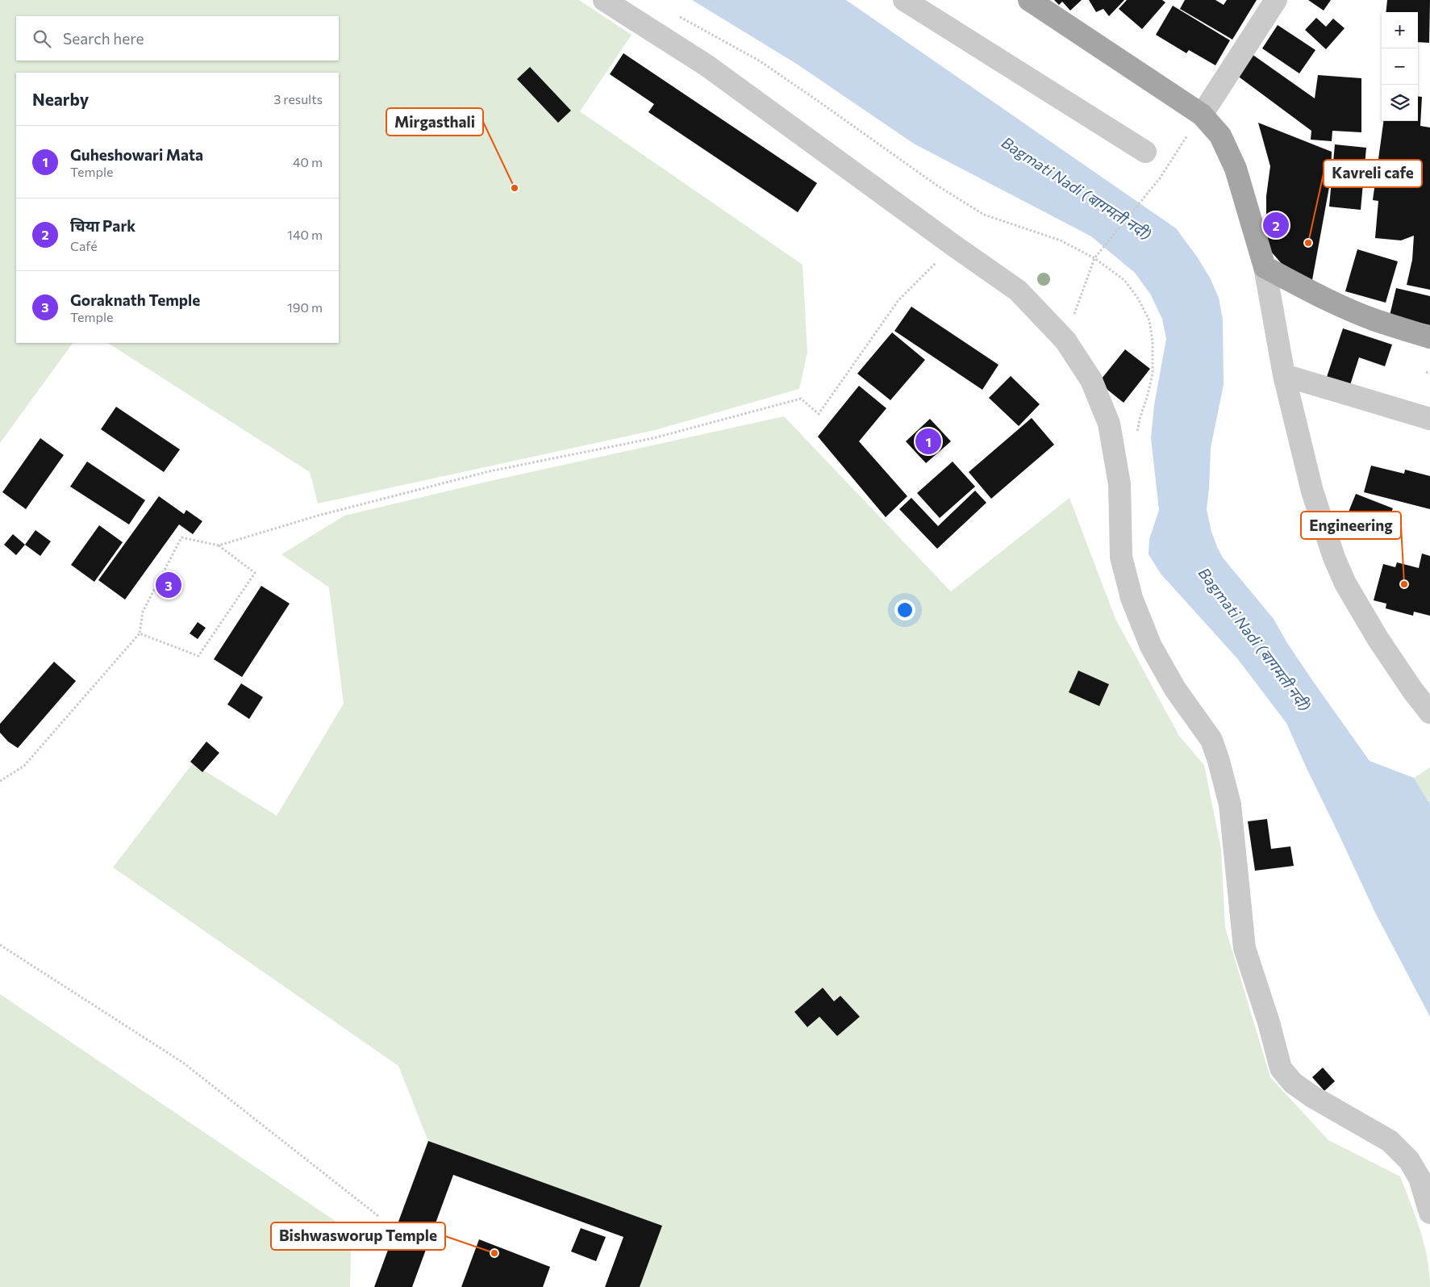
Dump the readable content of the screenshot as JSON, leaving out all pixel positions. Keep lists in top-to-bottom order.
{
  "water": ["Bagmati Nadi (बागमती नदी)"],
  "places": [
    "Mirgasthali",
    "Kavreli cafe",
    "Engineering",
    "Bishwasworup Temple"
  ],
  "page": {
    "map_buttons": ["+", "−"],
    "search": "Search here",
    "heading": ["Nearby", "3 results"],
    "list": [
      {
        "mark": "1",
        "name": "Guheshowari Mata",
        "note": "Temple",
        "value": "40 m"
      },
      {
        "mark": "2",
        "name": "चिया Park",
        "note": "Café",
        "value": "140 m"
      },
      {
        "mark": "3",
        "name": "Goraknath Temple",
        "note": "Temple",
        "value": "190 m"
      }
    ],
    "pins": ["2", "1", "3"]
  }
}
